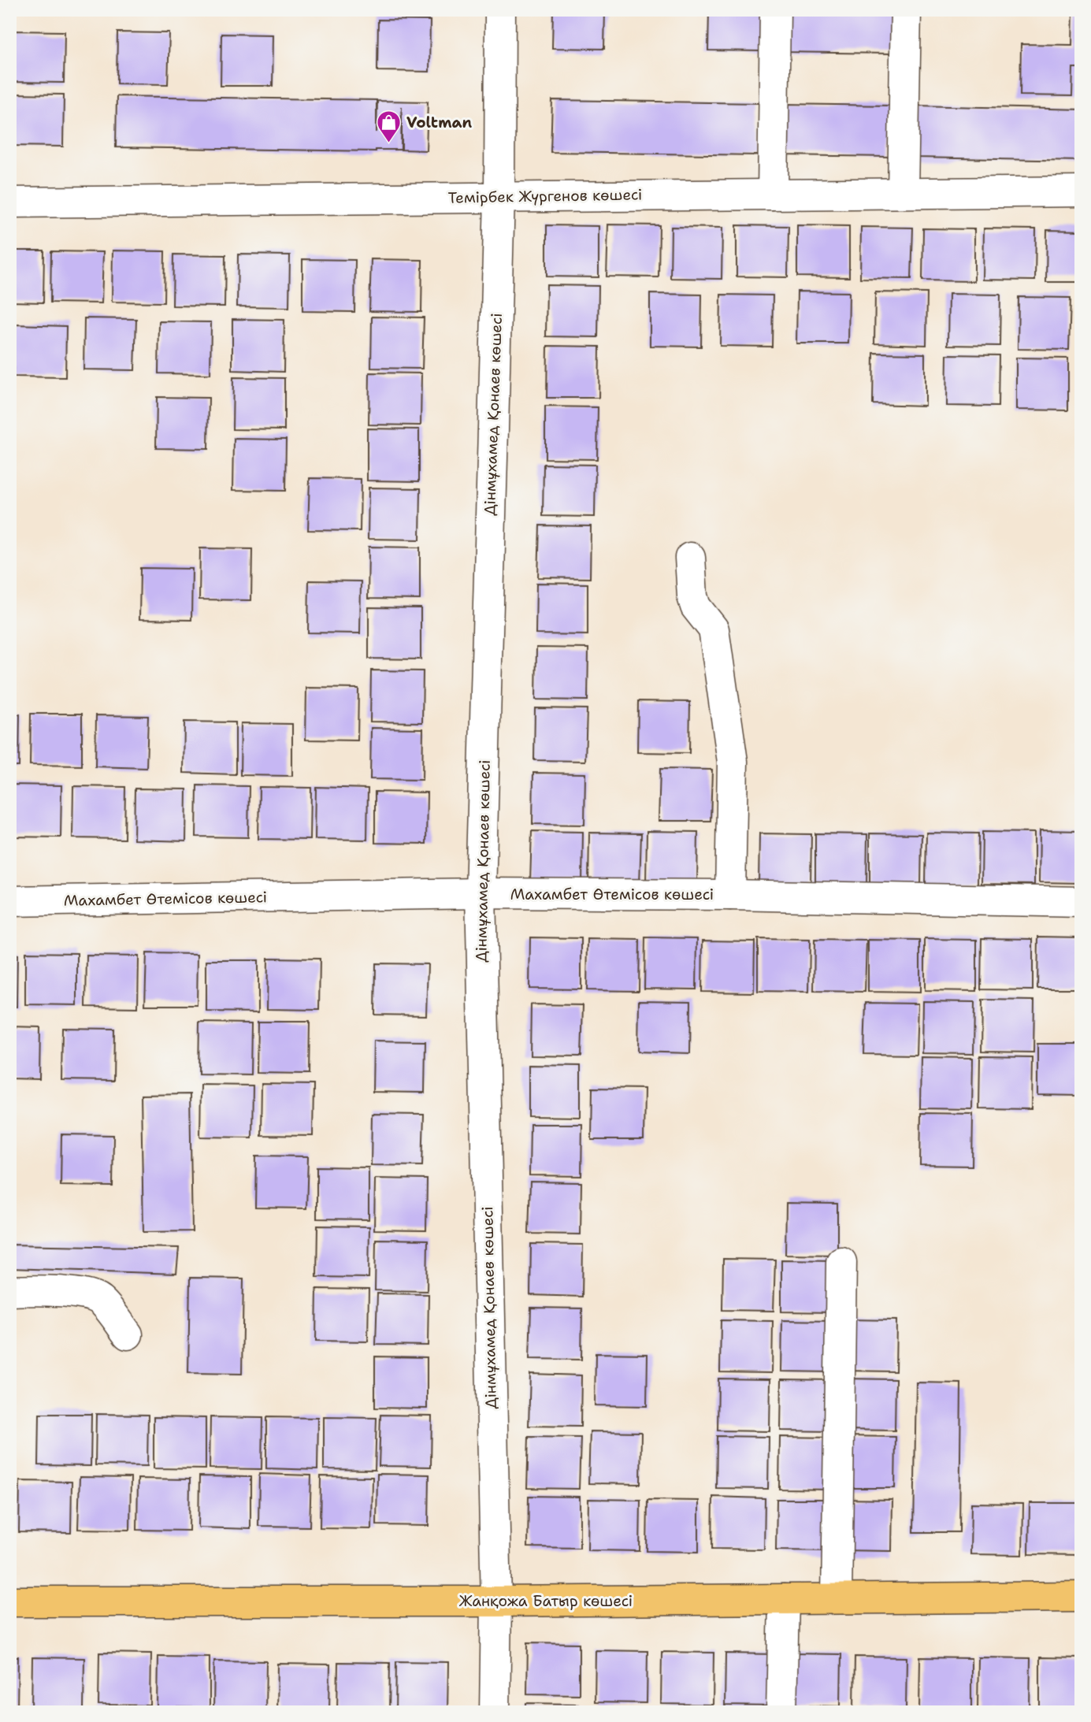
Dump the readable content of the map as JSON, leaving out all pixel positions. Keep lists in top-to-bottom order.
{
  "streets": {
    "main road": ["Жанқожа Батыр көшесі"],
    "street": ["Темірбек Жүргенов көшесі", "Дінмұхамед Қонаев көшесі", "Махамбет Өтемісов көшесі"]
  },
  "crossings": [
    ["Темірбек Жүргенов көшесі", "Дінмұхамед Қонаев көшесі"],
    ["Дінмұхамед Қонаев көшесі", "Махамбет Өтемісов көшесі"],
    ["Дінмұхамед Қонаев көшесі", "Жанқожа Батыр көшесі"]
  ],
  "places": {
    "shop": ["Voltman"]
  }
}
